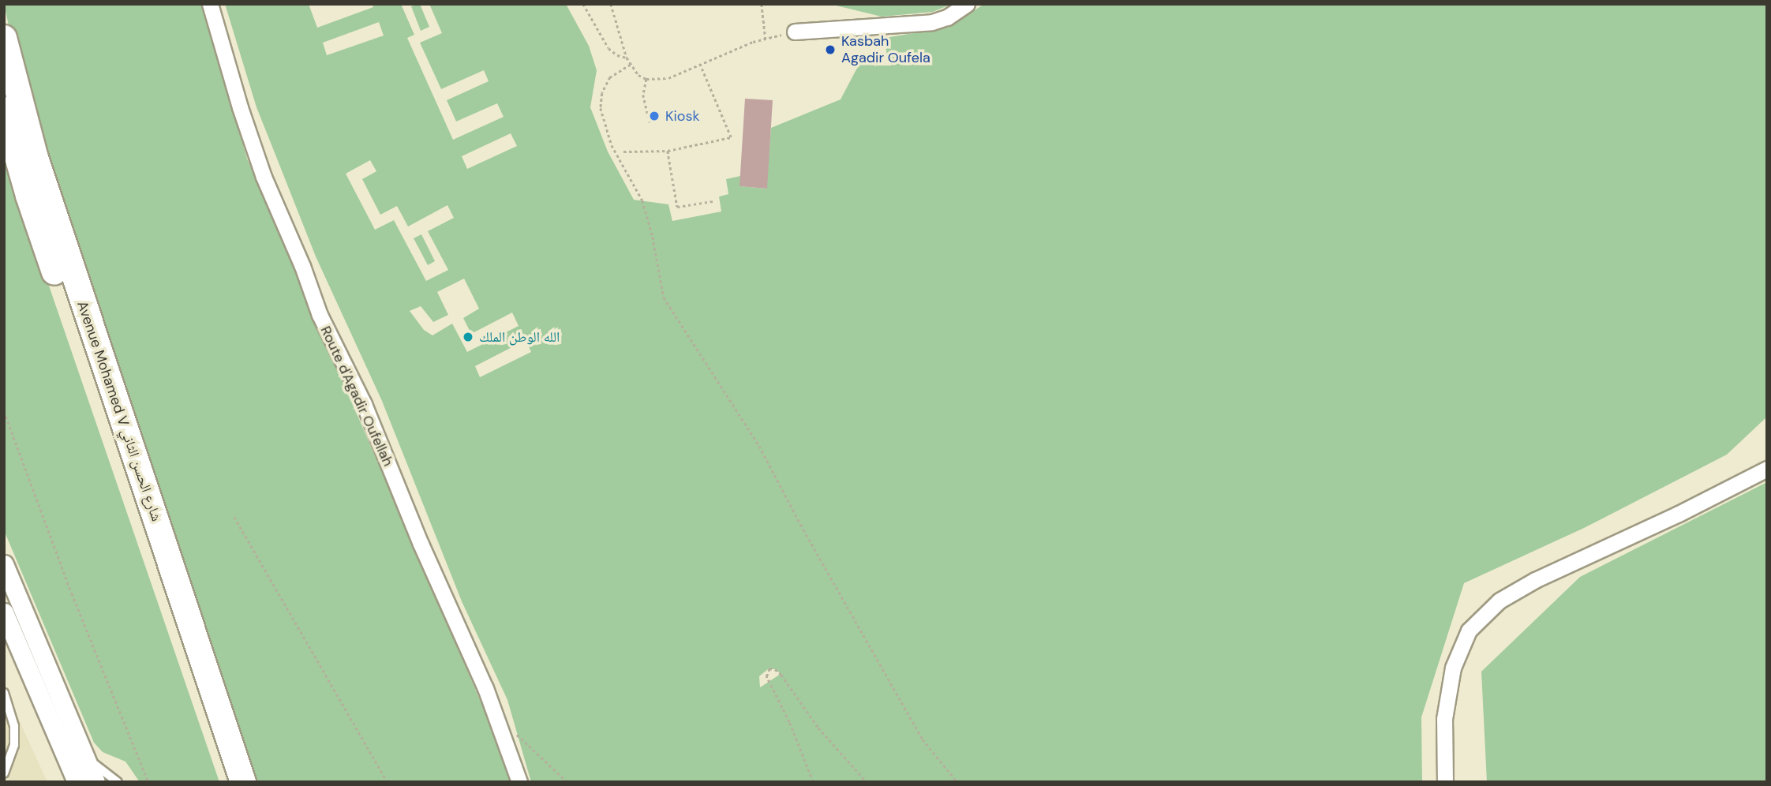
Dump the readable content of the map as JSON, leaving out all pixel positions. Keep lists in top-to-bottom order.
{
  "streets": {
    "highway": ["Avenue Mohamed V شارع الحسن الثاني"],
    "street": ["Route d'Agadir Oufellah"]
  },
  "places": ["Kasbah Agadir Oufela", "Kiosk", "الله الوطن الملك"]
}
